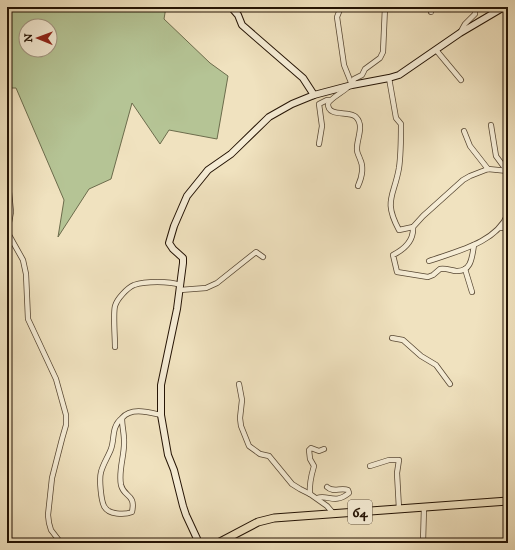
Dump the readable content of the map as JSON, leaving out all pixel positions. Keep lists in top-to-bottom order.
{
  "streets": {
    "main road": ["64"]
  },
  "north": "left"
}
